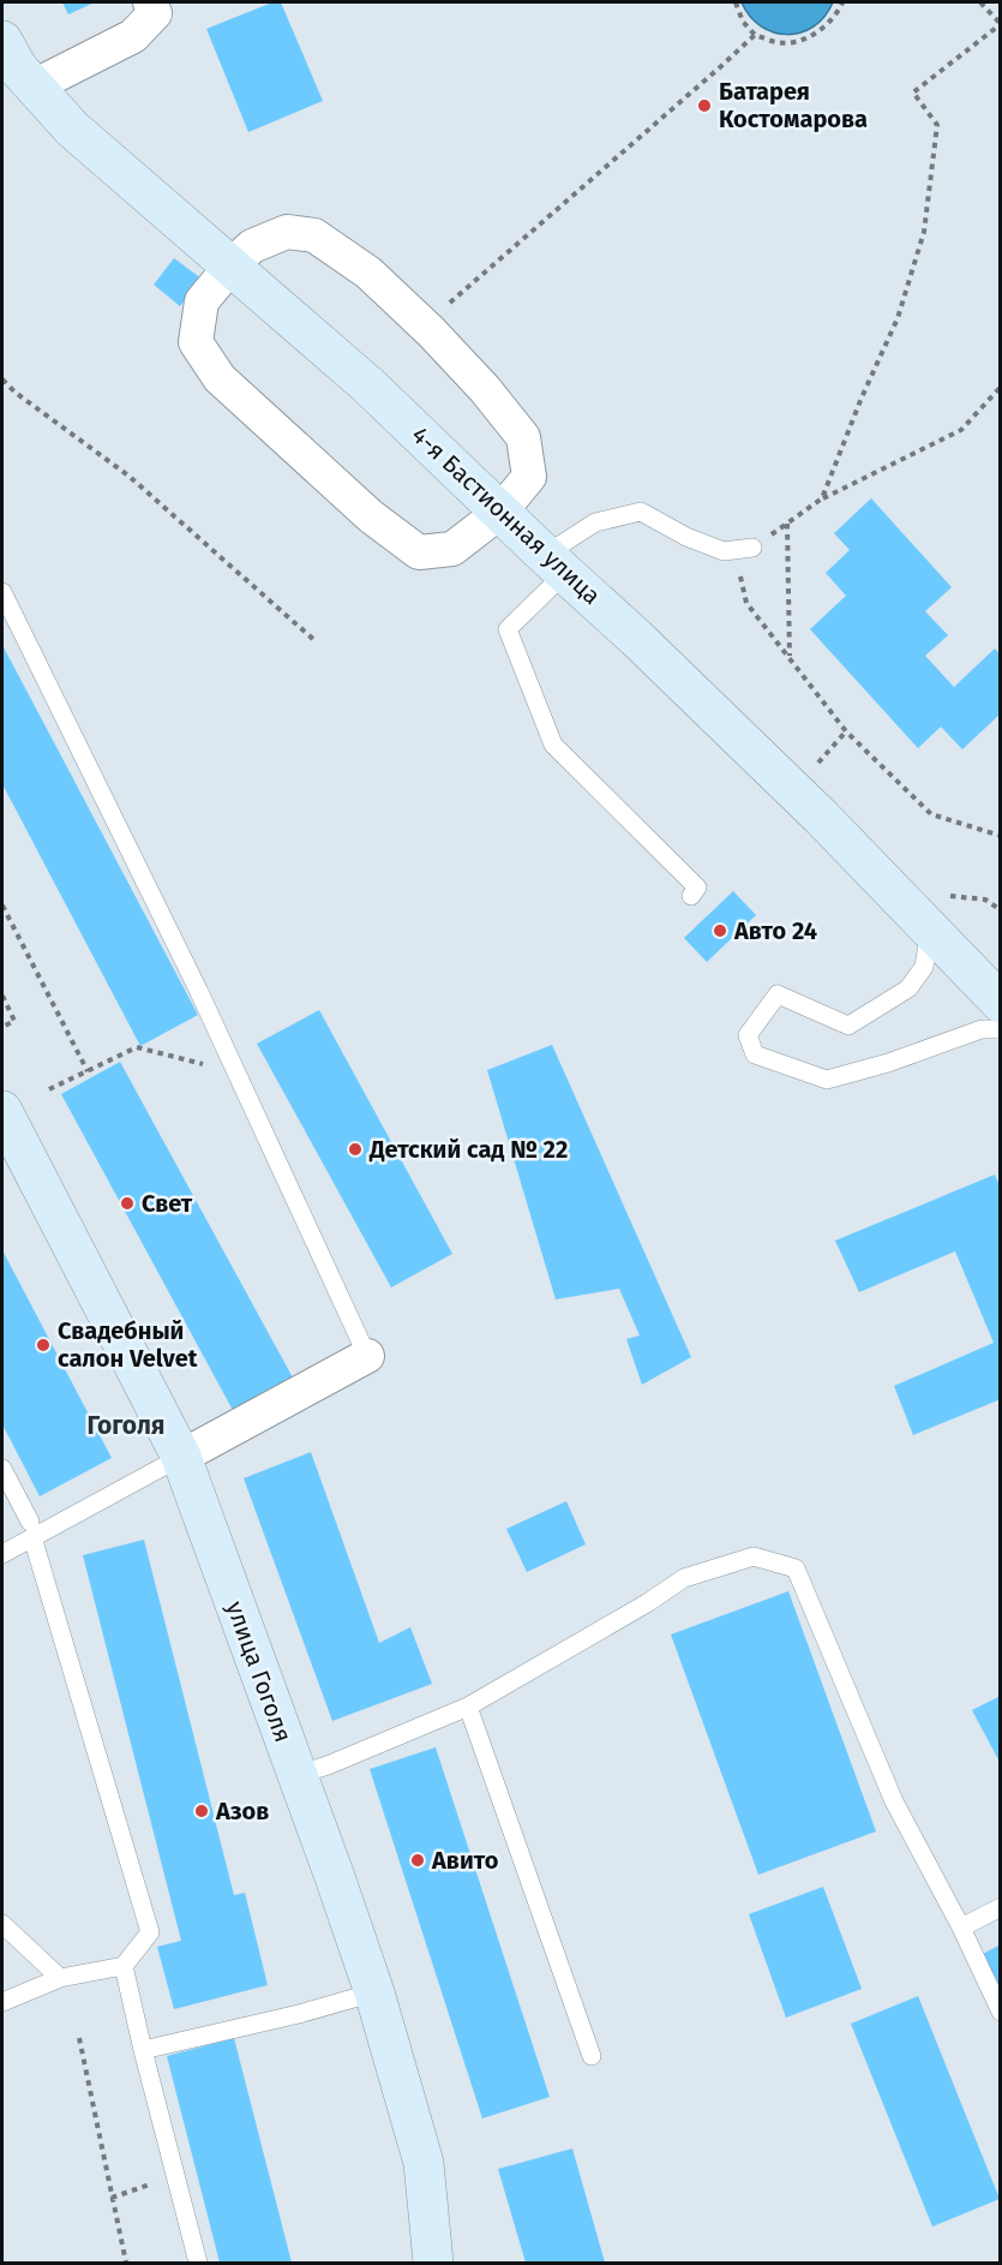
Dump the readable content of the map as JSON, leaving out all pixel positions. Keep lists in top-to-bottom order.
{
  "streets": {
    "main road": ["4-я Бастионная улица", "улица Гоголя"]
  },
  "districts": ["Гоголя"],
  "places": [
    "Батарея Костомарова",
    "Авто 24",
    "Детский сад № 22",
    "Свет",
    "Свадебный салон Velvet",
    "Азов",
    "Авито"
  ]
}
